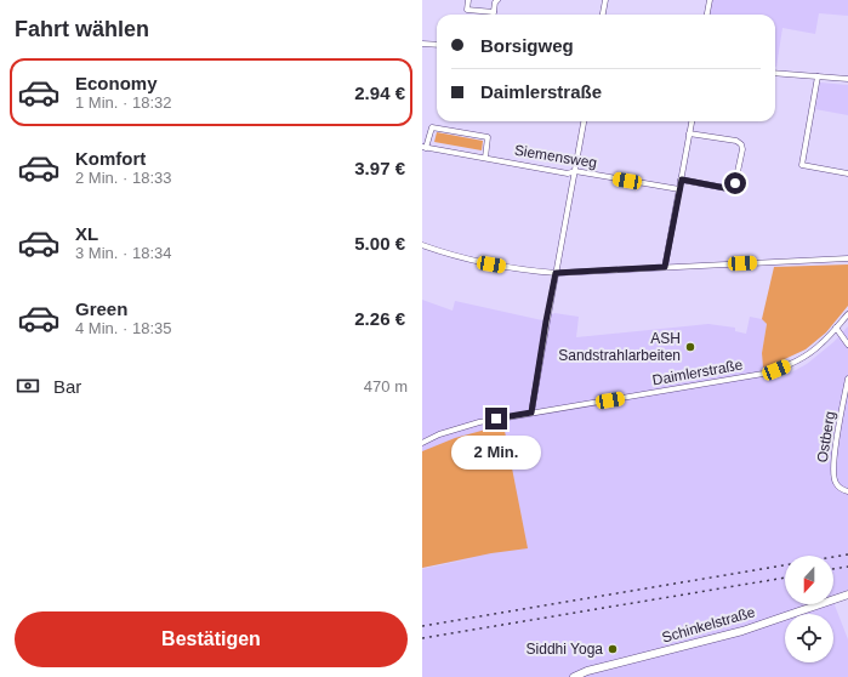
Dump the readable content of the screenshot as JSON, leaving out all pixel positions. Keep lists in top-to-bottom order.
{
  "streets": {
    "street": [
      "Siemensweg",
      "Daimlerstraße",
      "Ostberg",
      "Schinkelstraße"
    ]
  },
  "places": ["ASH Sandstrahlarbeiten", "Siddhi Yoga"],
  "north": "bottom",
  "page": {
    "heading": "Fahrt wählen",
    "banner": ["Borsigweg", "Daimlerstraße"],
    "list": [
      {
        "name": "Economy",
        "note": "1 Min. · 18:32",
        "value": "2.94 €"
      },
      {
        "name": "Komfort",
        "note": "2 Min. · 18:33",
        "value": "3.97 €"
      },
      {
        "name": "XL",
        "note": "3 Min. · 18:34",
        "value": "5.00 €"
      },
      {
        "name": "Green",
        "note": "4 Min. · 18:35",
        "value": "2.26 €"
      }
    ],
    "pay": ["Bar", "470 m"],
    "bubble": "2 Min.",
    "buttons": "Bestätigen"
  }
}
